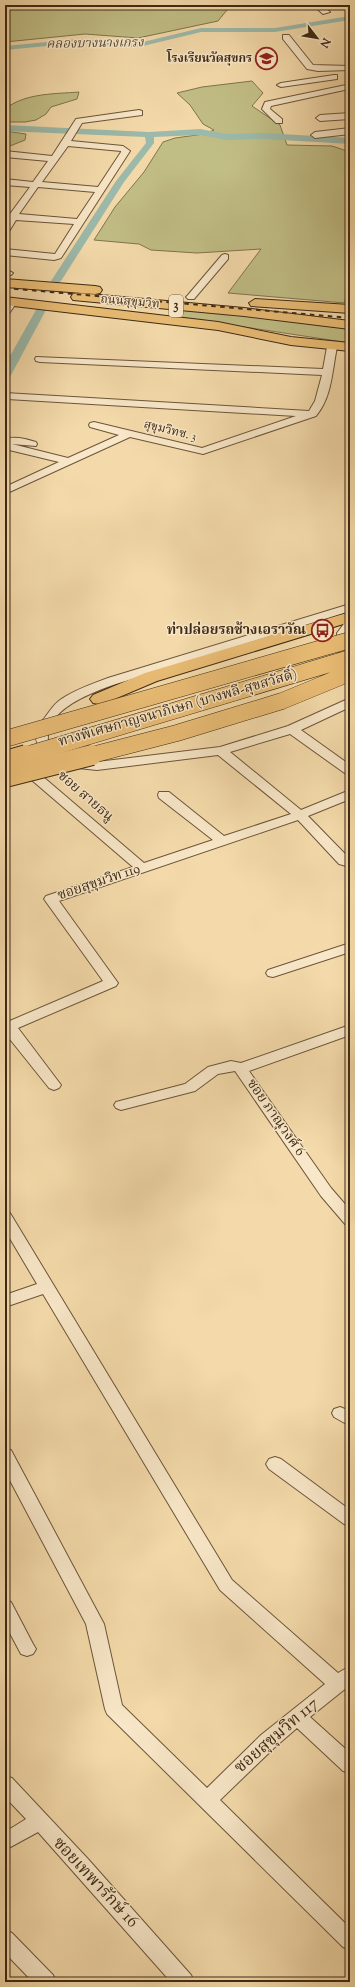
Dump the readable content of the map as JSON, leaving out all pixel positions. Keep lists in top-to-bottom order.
{
  "streets": {
    "highway": ["ถนนสุขุมวิท", "3", "ทางพิเศษกาญจนาภิเษก (บางพลี-สุขสวัสดิ์)"],
    "street": [
      "สุขุมวิทซ. 3",
      "ซอย สายธนู",
      "ซอยสุขุมวิท 119",
      "ซอย ภาณุวงศ์ 6",
      "ซอยสุขุมวิท 117",
      "ซอยเทพารักษ์ 16"
    ]
  },
  "crossings": [
    ["ซอย สายธนู", "ซอยสุขุมวิท 119"]
  ],
  "water": ["คลองบางนางเกรง"],
  "places": {
    "school or university": ["โรงเรียนวัดสุขกร"],
    "bus stop": ["ท่าปล่อยรถช้างเอราวัณ"]
  },
  "north": "bottom right"
}
